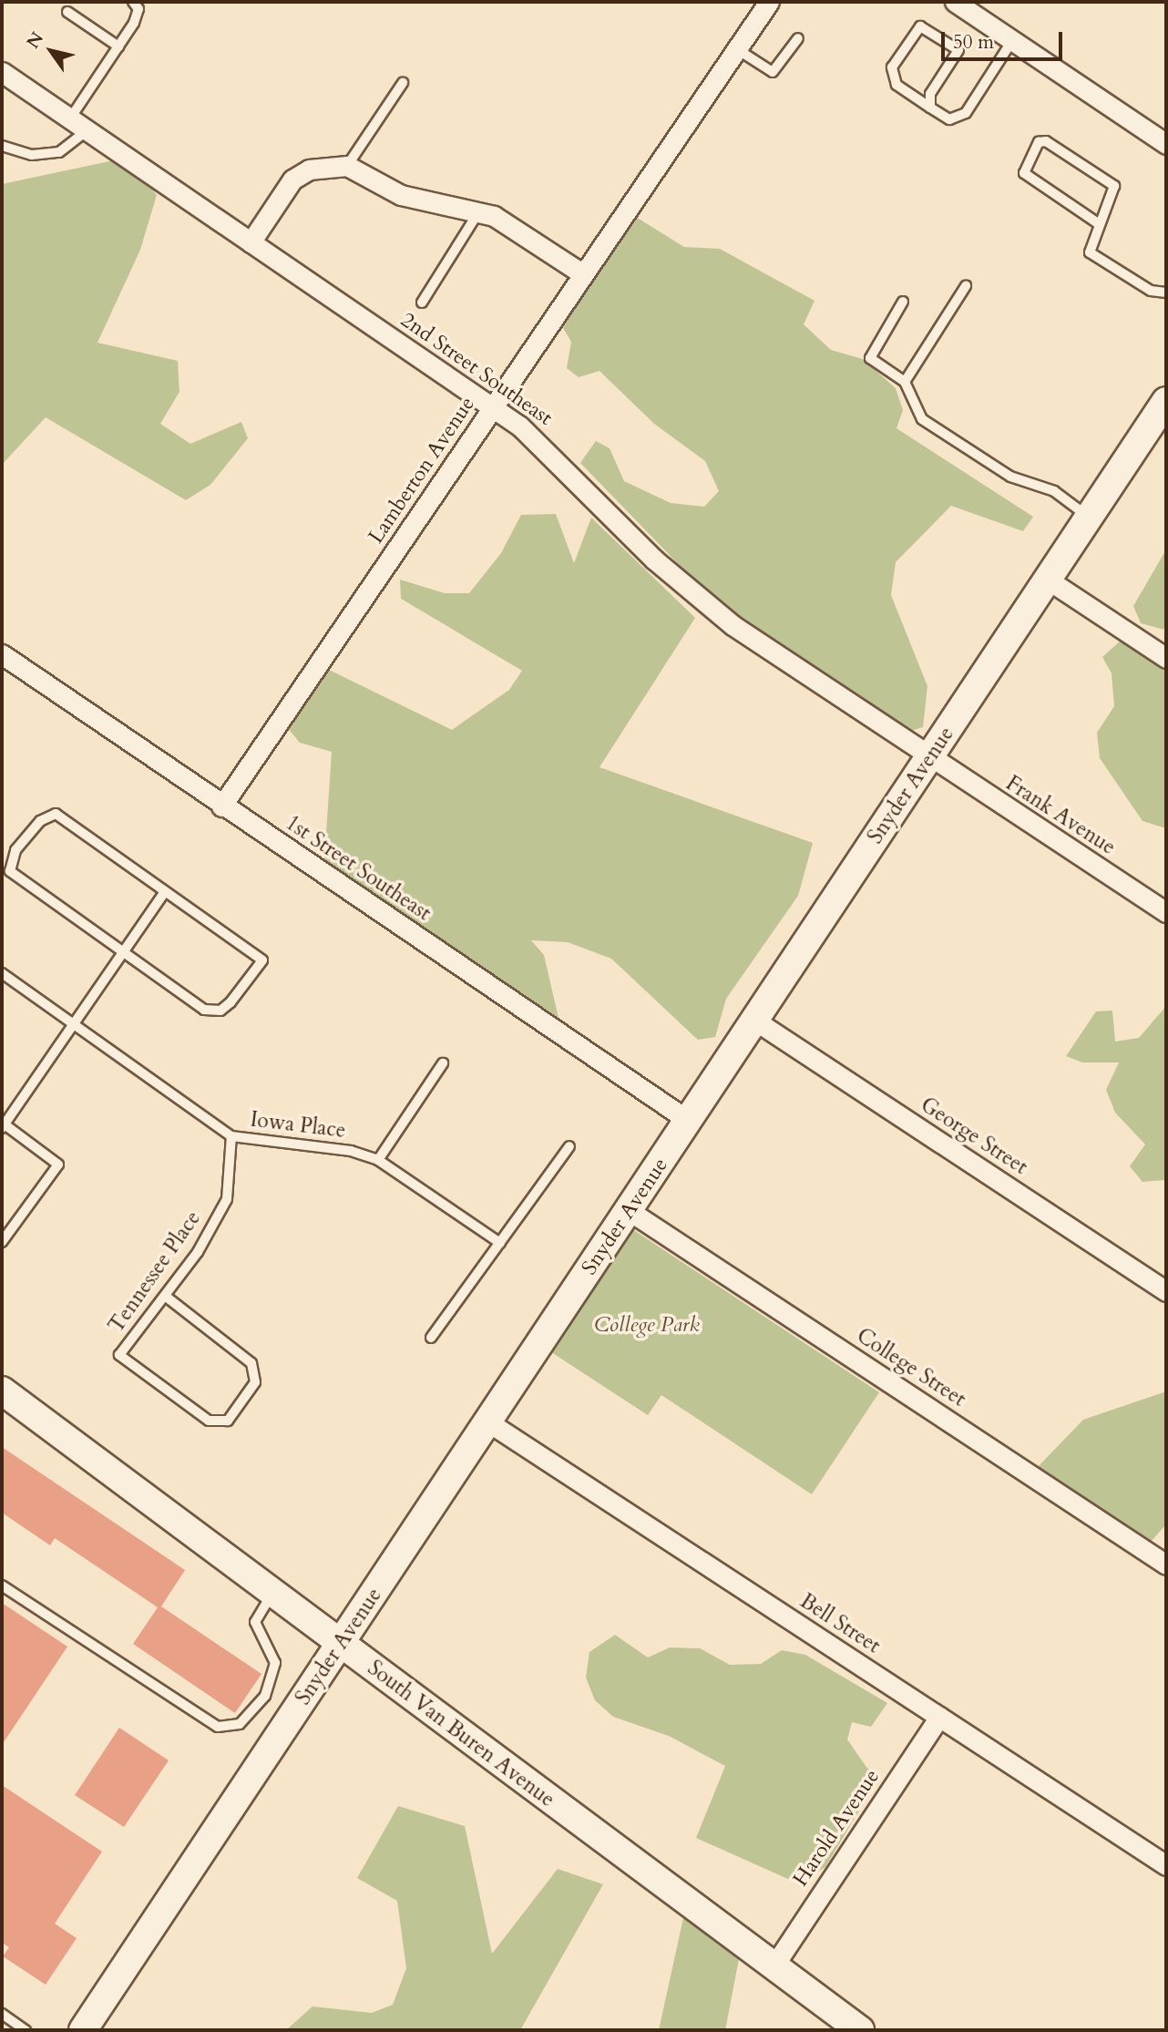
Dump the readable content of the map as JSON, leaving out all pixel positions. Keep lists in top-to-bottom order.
{
  "streets": {
    "main road": ["Snyder Avenue", "South Van Buren Avenue"],
    "street": [
      "2nd Street Southeast",
      "Lamberton Avenue",
      "Frank Avenue",
      "1st Street Southeast",
      "George Street",
      "College Street",
      "Bell Street",
      "Harold Avenue"
    ],
    "lane": ["Iowa Place", "Tennessee Place"]
  },
  "crossings": [
    ["2nd Street Southeast", "Lamberton Avenue"],
    ["2nd Street Southeast", "Snyder Avenue"],
    ["2nd Street Southeast", "Frank Avenue"],
    ["Lamberton Avenue", "1st Street Southeast"],
    ["Snyder Avenue", "Frank Avenue"],
    ["Snyder Avenue", "1st Street Southeast"],
    ["Snyder Avenue", "George Street"],
    ["Snyder Avenue", "College Street"],
    ["Snyder Avenue", "Bell Street"],
    ["Snyder Avenue", "South Van Buren Avenue"],
    ["Iowa Place", "Tennessee Place"],
    ["Bell Street", "Harold Avenue"],
    ["South Van Buren Avenue", "Harold Avenue"]
  ],
  "parks": ["College Park"],
  "scale_bar": "50 m",
  "north": "top left"
}
